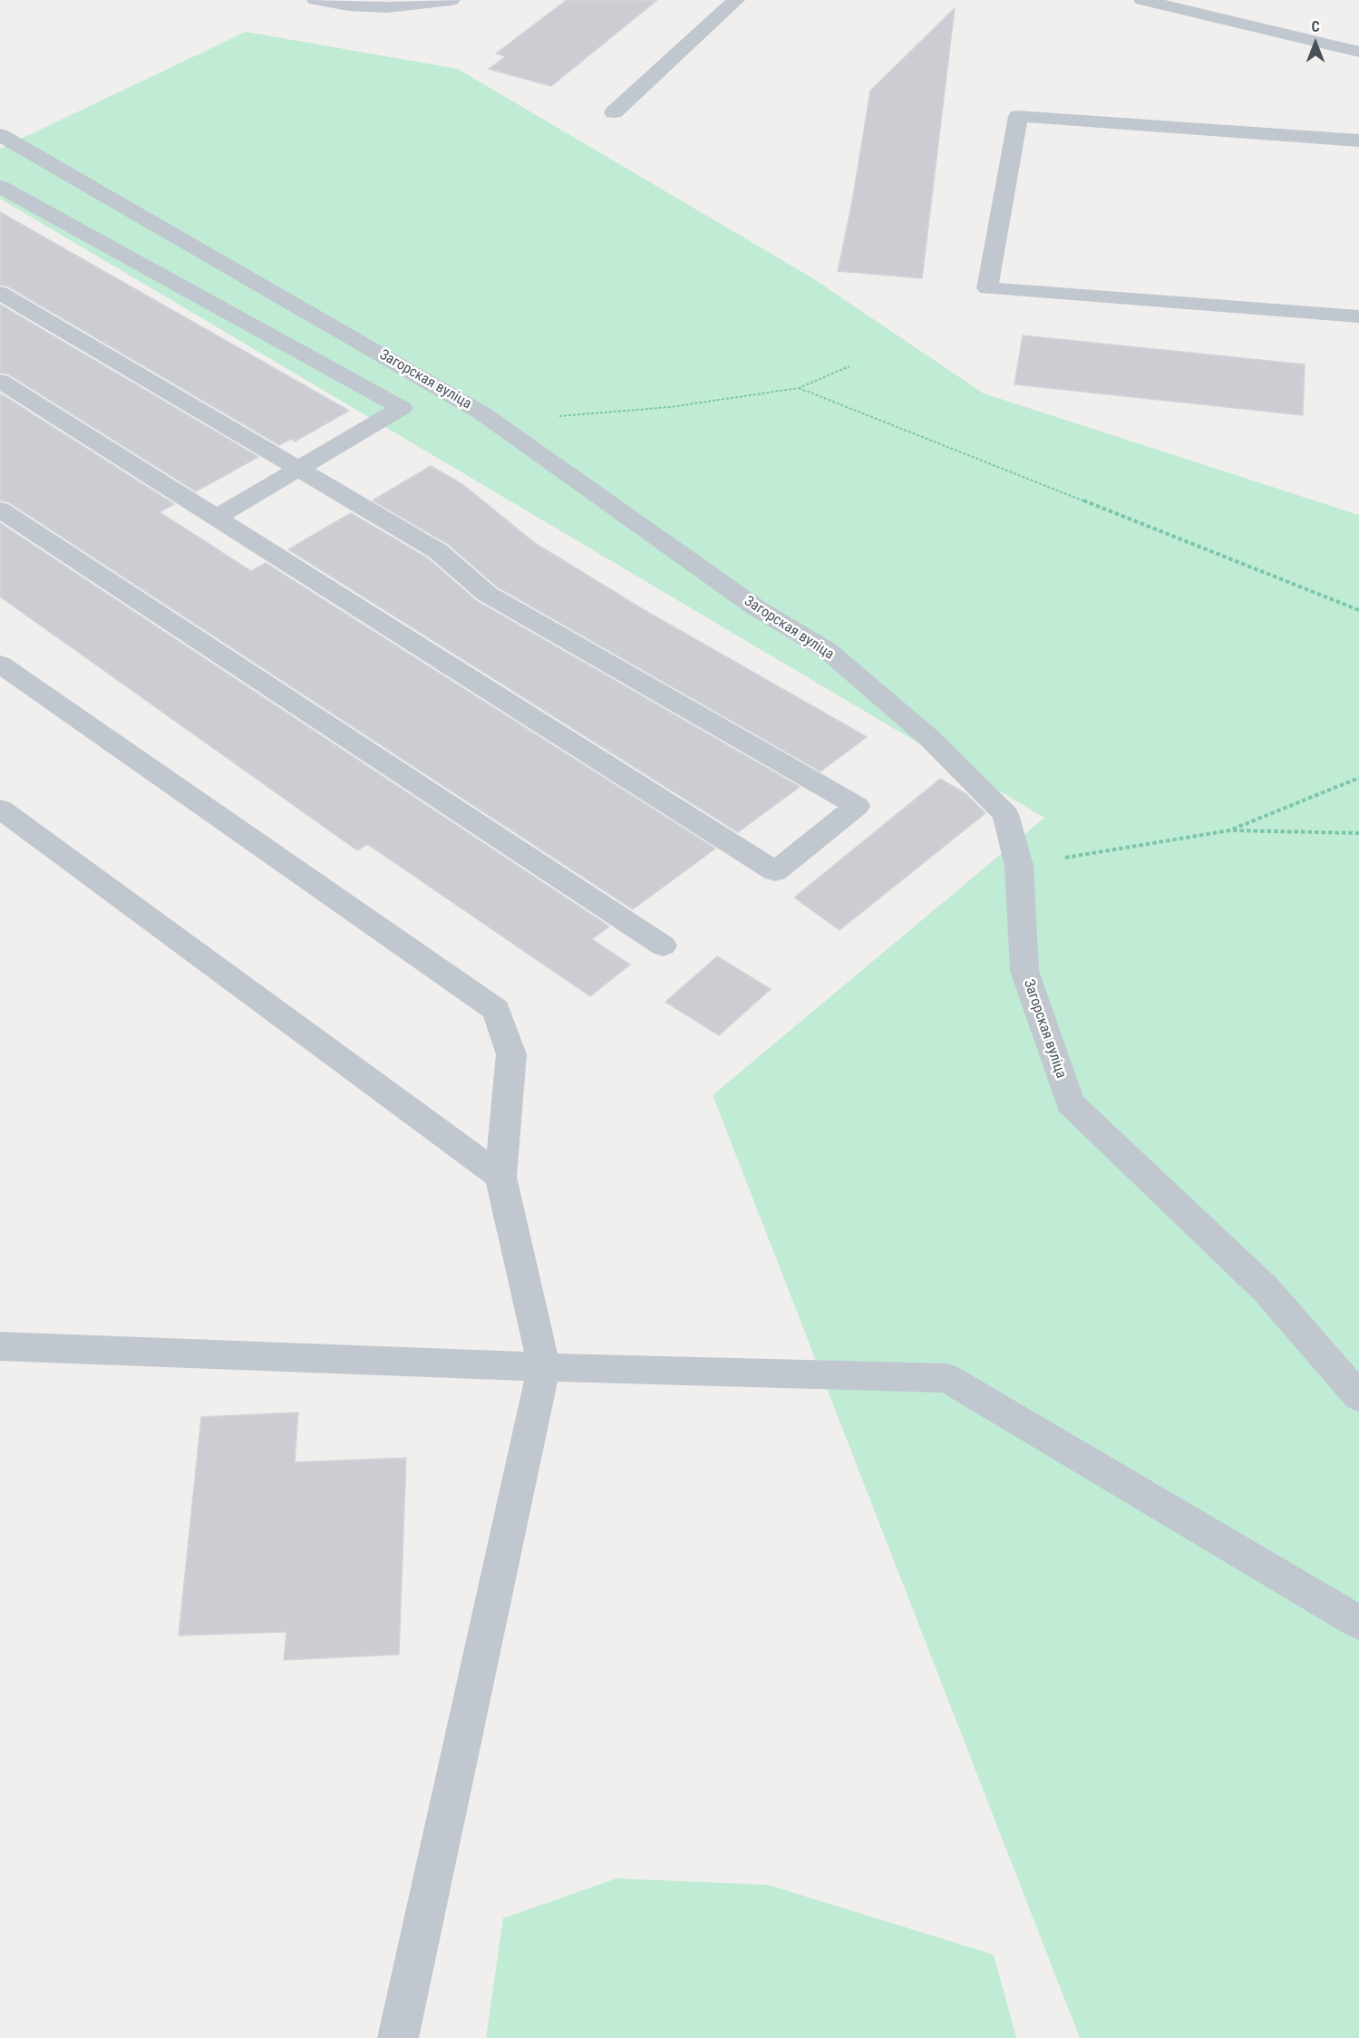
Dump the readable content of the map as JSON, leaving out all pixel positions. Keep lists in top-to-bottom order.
{
  "streets": {
    "street": ["Загорская вуліца"]
  },
  "north": "top"
}
